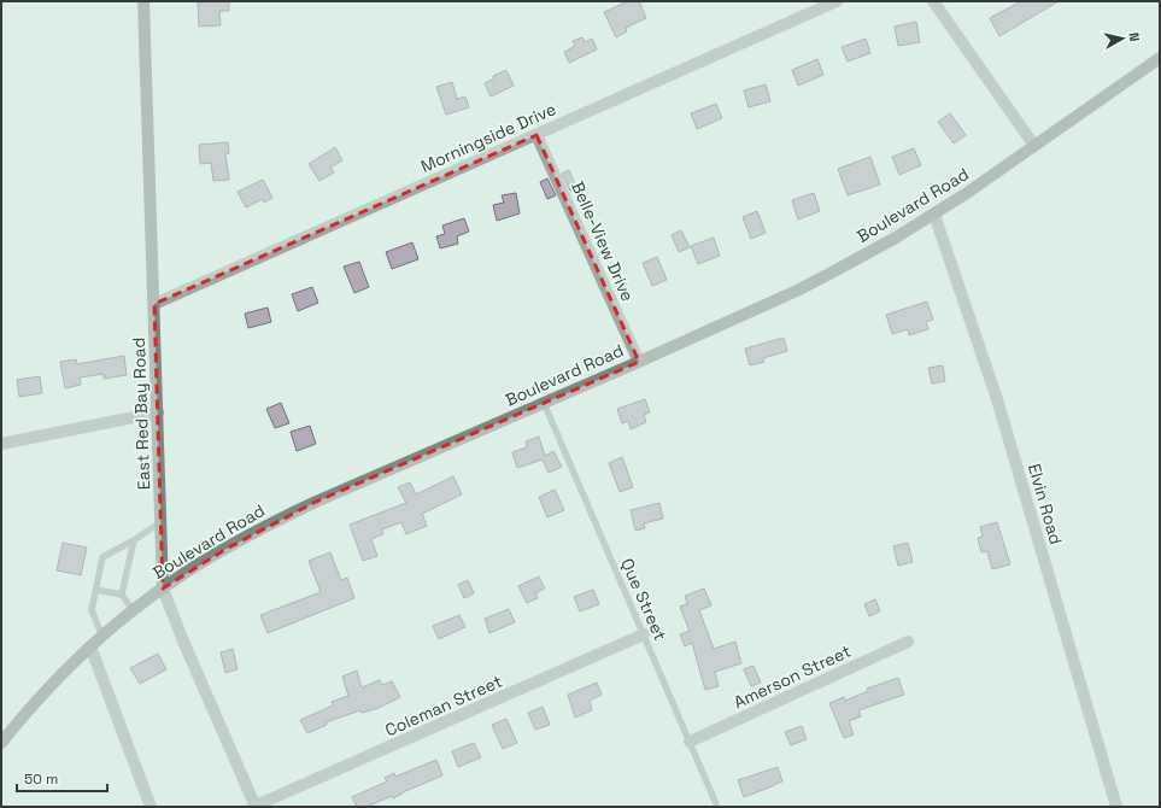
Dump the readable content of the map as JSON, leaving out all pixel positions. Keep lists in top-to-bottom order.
{
  "streets": {
    "street": [
      "Morningside Drive",
      "Boulevard Road",
      "Belle-View Drive",
      "East Red Bay Road",
      "Elvin Road",
      "Amerson Street",
      "Coleman Street"
    ],
    "lane": ["Que Street"]
  },
  "crossings": [
    ["Morningside Drive", "Belle-View Drive"],
    ["Morningside Drive", "East Red Bay Road"],
    ["Boulevard Road", "Belle-View Drive"],
    ["Boulevard Road", "East Red Bay Road"],
    ["Boulevard Road", "Elvin Road"],
    ["Boulevard Road", "Que Street"],
    ["East Red Bay Road", "Coleman Street"],
    ["Que Street", "Amerson Street"],
    ["Que Street", "Coleman Street"]
  ],
  "scale_bar": "50 m",
  "north": "right"
}
